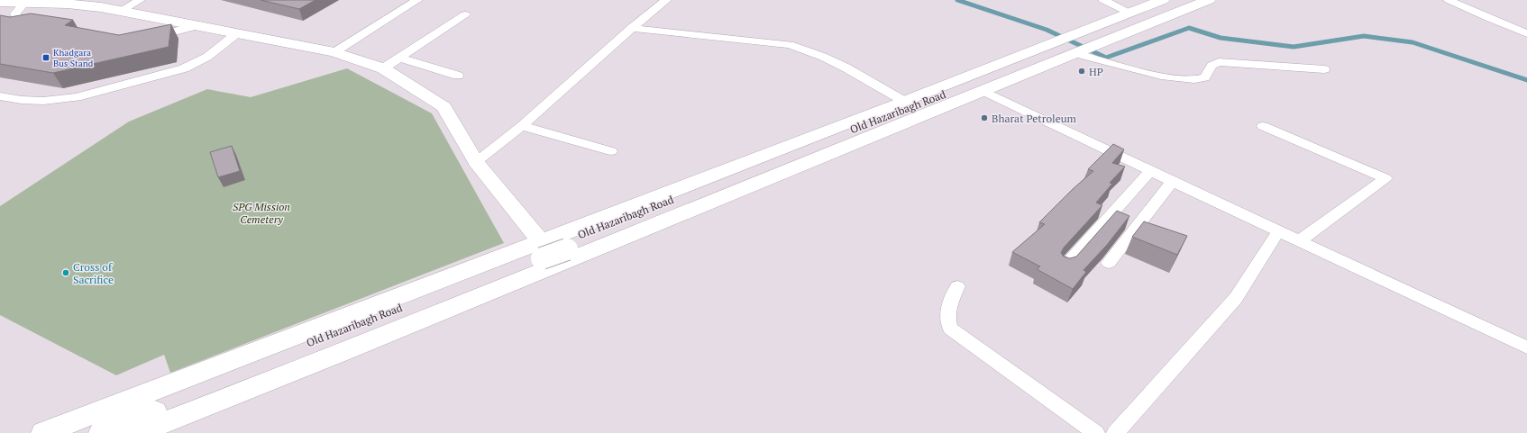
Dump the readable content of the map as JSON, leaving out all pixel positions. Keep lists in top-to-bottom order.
{
  "streets": {
    "street": ["Old Hazaribagh Road"]
  },
  "parks": ["SPG Mission Cemetery"],
  "places": {
    "transit": ["Khadgara Bus Stand"],
    "other": ["HP", "Bharat Petroleum", "Cross of Sacrifice"]
  }
}
